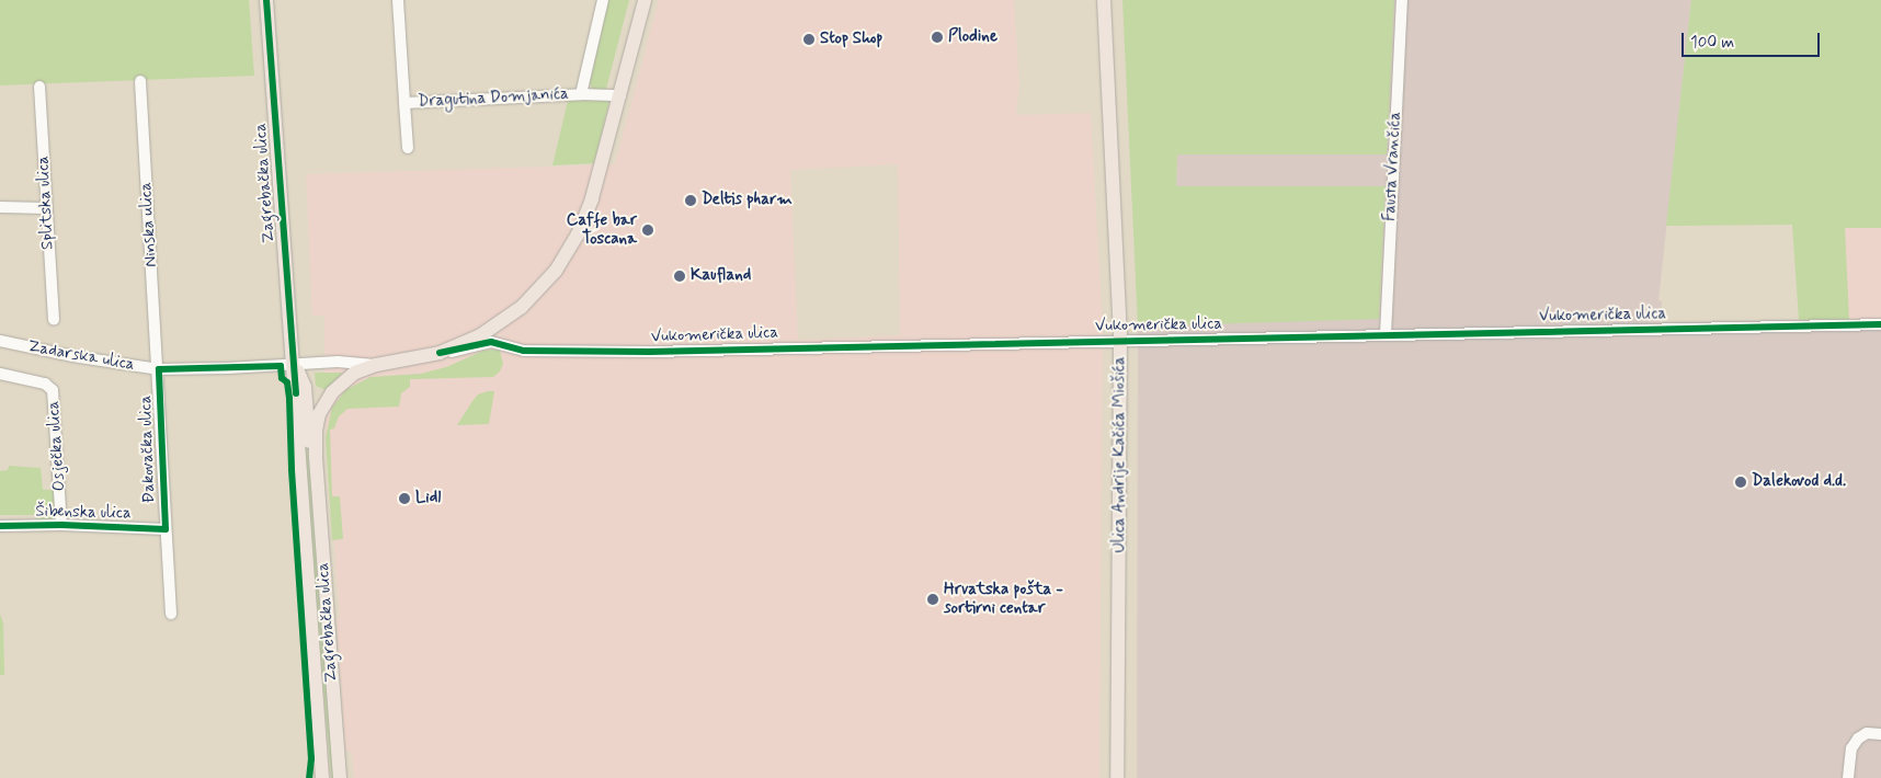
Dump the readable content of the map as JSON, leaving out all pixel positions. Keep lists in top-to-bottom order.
{
  "streets": {
    "main road": ["Zagrebačka ulica", "Ulica Andrije Kačića Miošića"],
    "street": [
      "Dragutina Domjanića",
      "Fausta Vrančića",
      "Splitska ulica",
      "Ninska ulica",
      "Vukomerička ulica",
      "Zadarska ulica",
      "Osječka ulica",
      "Đakovačka ulica",
      "Šibenska ulica"
    ]
  },
  "crossings": [
    ["Dragutina Domjanića", "Zagrebačka ulica"],
    ["Fausta Vrančića", "Vukomerička ulica"],
    ["Zagrebačka ulica", "Vukomerička ulica"],
    ["Zagrebačka ulica", "Zadarska ulica"],
    ["Ninska ulica", "Zadarska ulica"],
    ["Ninska ulica", "Đakovačka ulica"],
    ["Vukomerička ulica", "Ulica Andrije Kačića Miošića"],
    ["Zadarska ulica", "Đakovačka ulica"],
    ["Osječka ulica", "Šibenska ulica"],
    ["Đakovačka ulica", "Šibenska ulica"]
  ],
  "places": [
    "Plodine",
    "Stop Shop",
    "Deltis pharm",
    "Caffe bar Toscana",
    "Kaufland",
    "Dalekovod d.d.",
    "Lidl",
    "Hrvatska pošta - sortirni centar"
  ],
  "scale_bar": "100 m"
}
